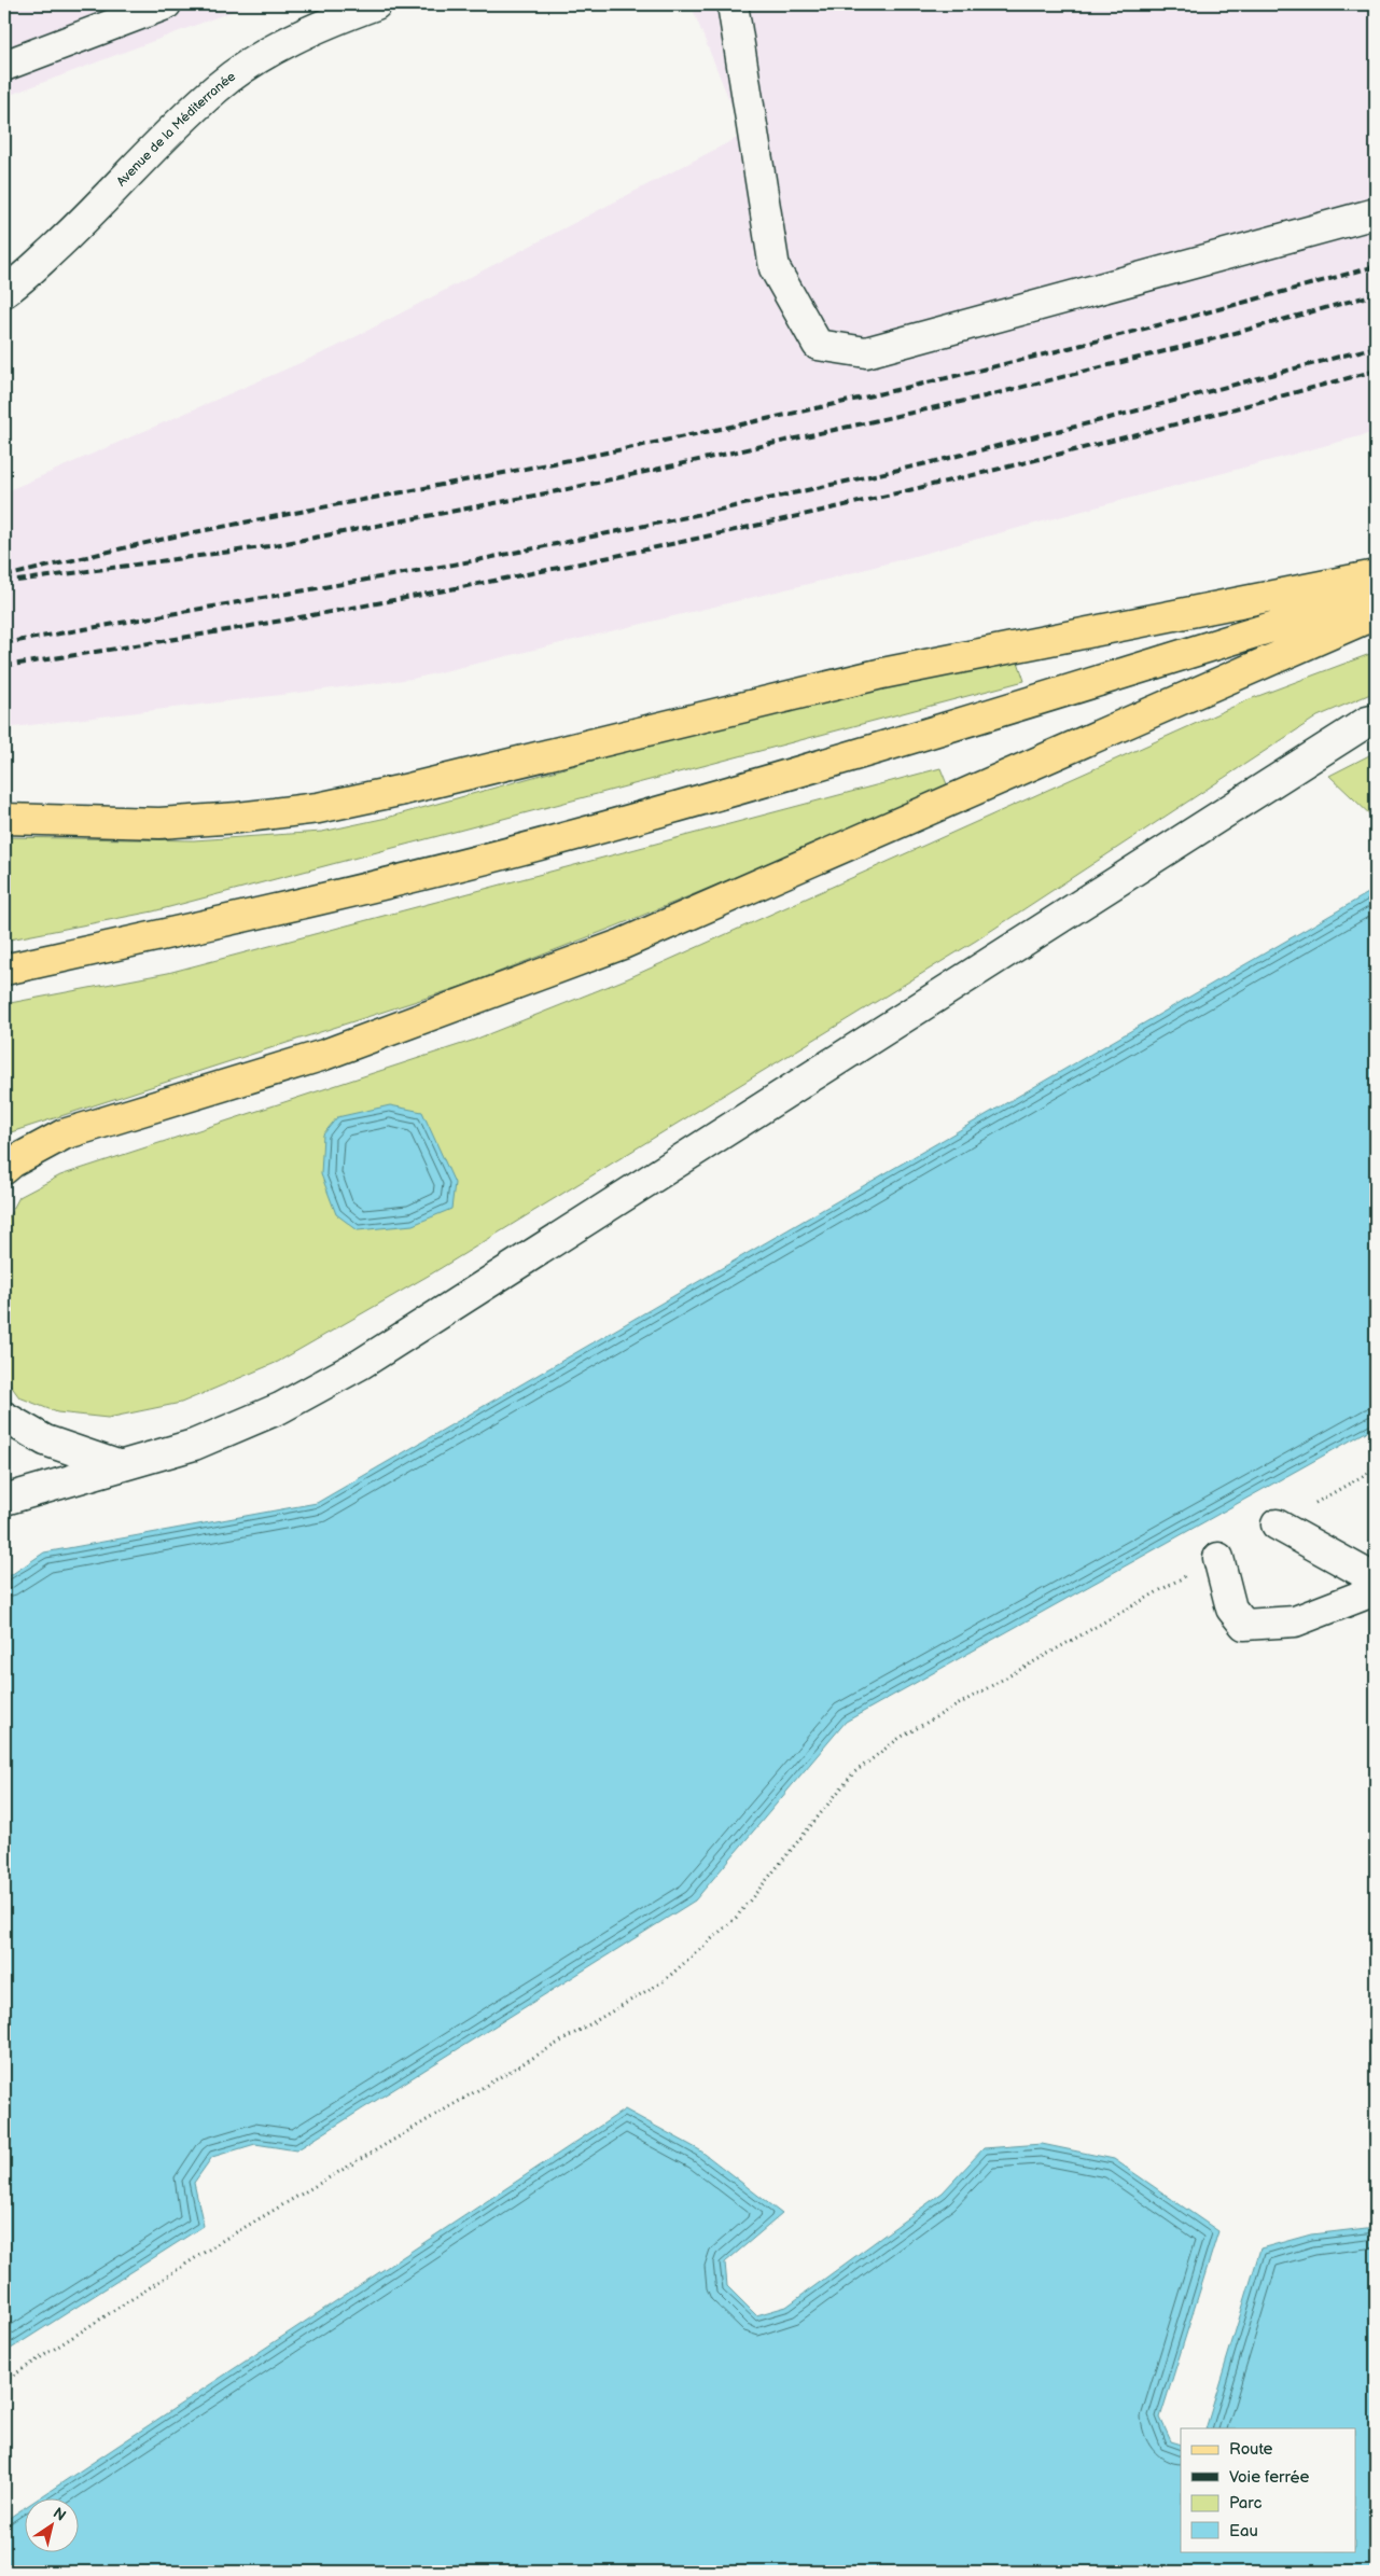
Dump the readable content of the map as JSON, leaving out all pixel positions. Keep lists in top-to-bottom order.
{
  "streets": {
    "street": ["Avenue de la Méditerranée"]
  },
  "legend": [
    "Route",
    "Voie ferrée",
    "Parc",
    "Eau"
  ],
  "north": "top right"
}
